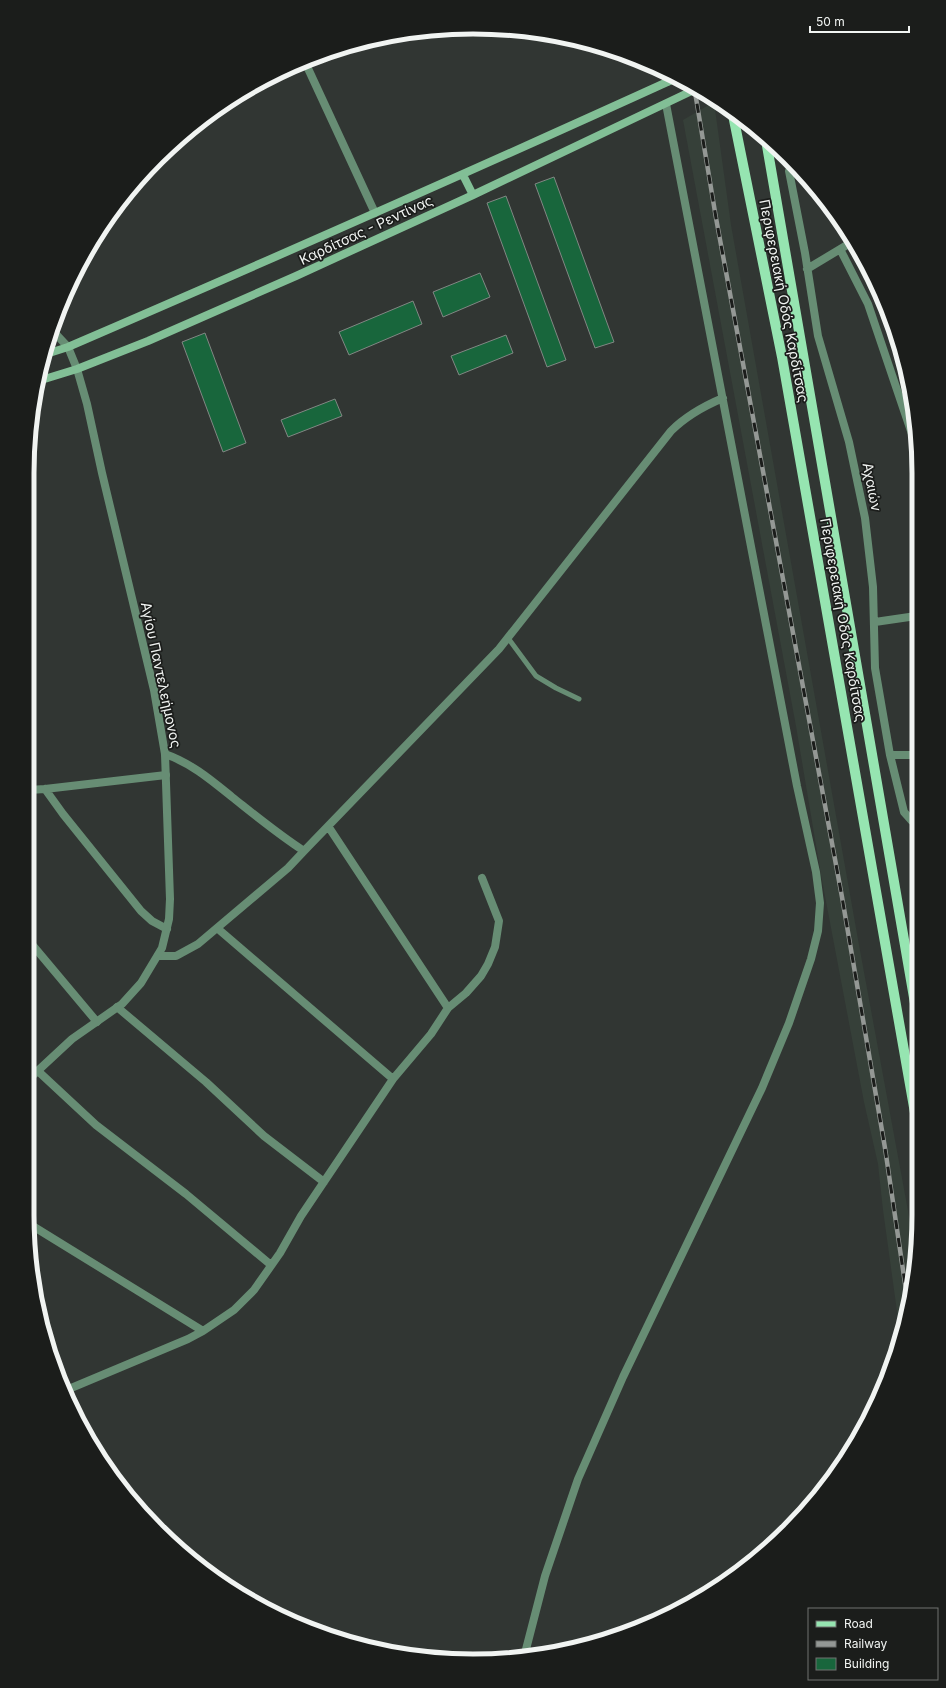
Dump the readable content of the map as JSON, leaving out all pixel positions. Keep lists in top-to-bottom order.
{
  "streets": {
    "main road": ["Καρδίτσας - Ρεντίνας", "Περιφερειακή Οδός Καρδίτσας"],
    "street": ["Αχαιών", "Αγίου Παντελεήμονος"]
  },
  "crossings": [
    ["Καρδίτσας - Ρεντίνας", "Αγίου Παντελεήμονος"]
  ],
  "legend": ["Road", "Railway", "Building"],
  "scale_bar": "50 m"
}
